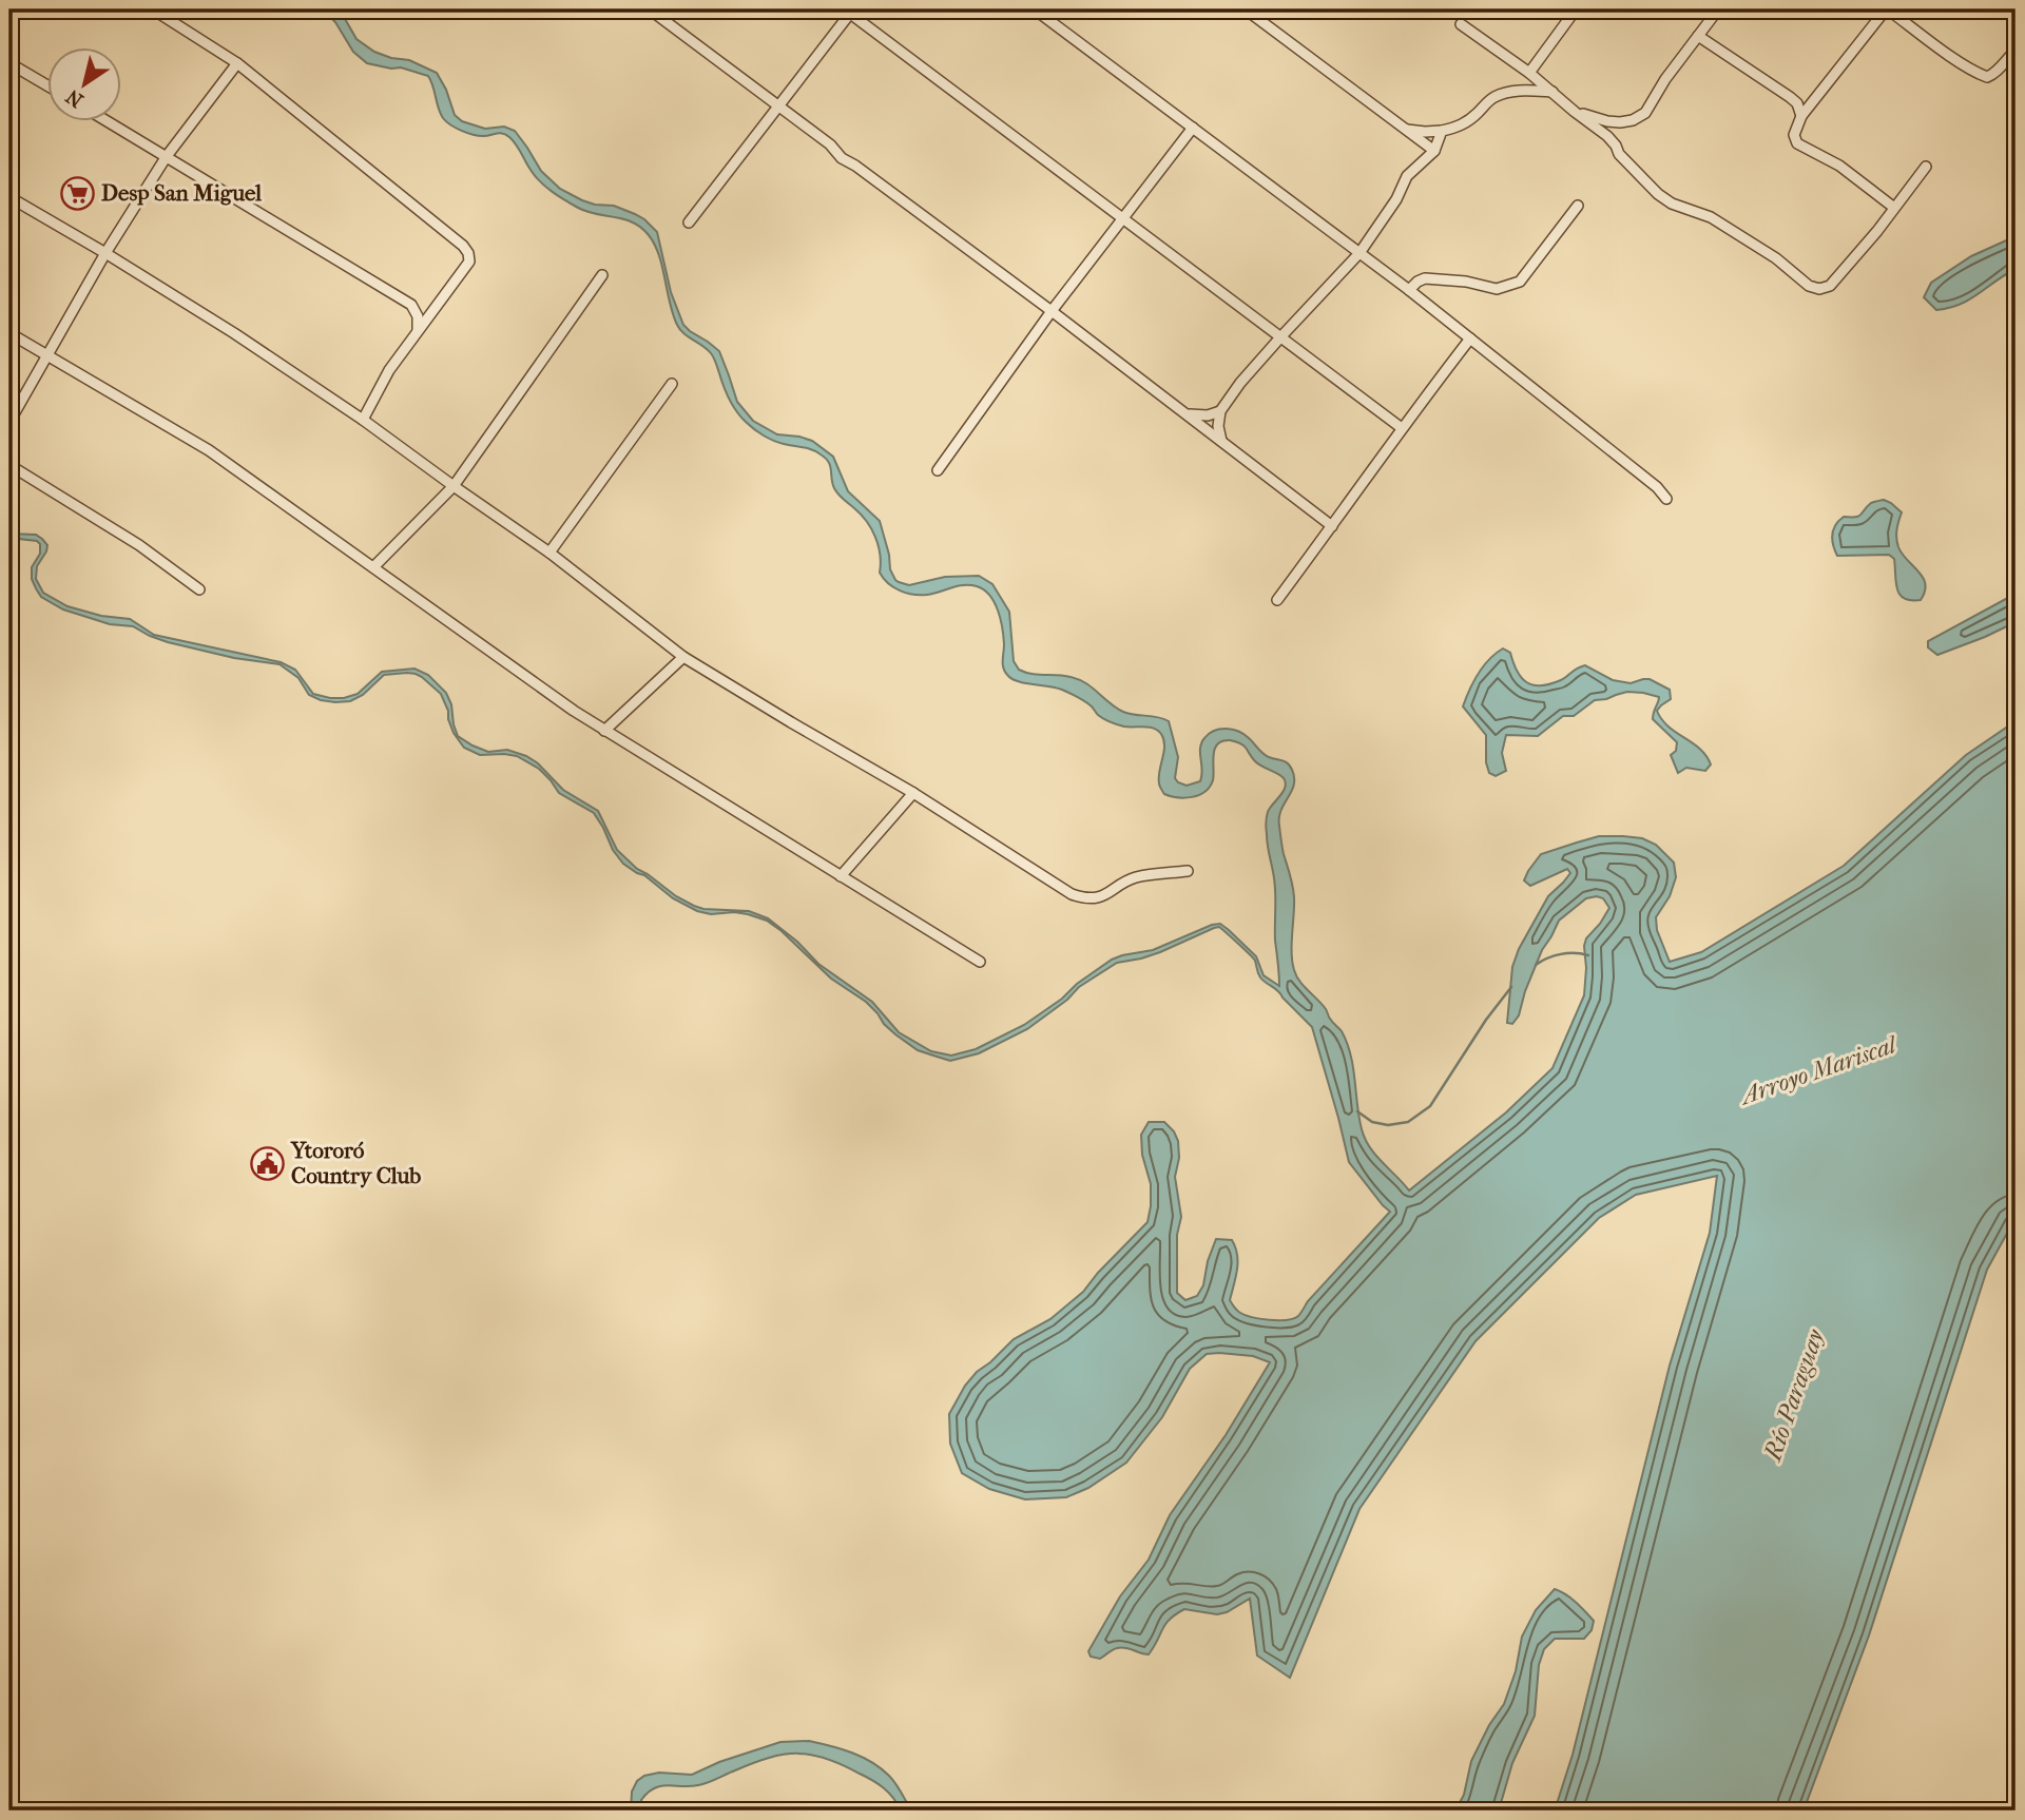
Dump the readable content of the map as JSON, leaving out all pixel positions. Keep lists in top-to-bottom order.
{
  "water": ["Arroyo Mariscal", "Río Paraguay"],
  "places": {
    "supermarket": ["Desp San Miguel"],
    "public building": ["Ytororó Country Club"]
  },
  "north": "bottom left"
}
